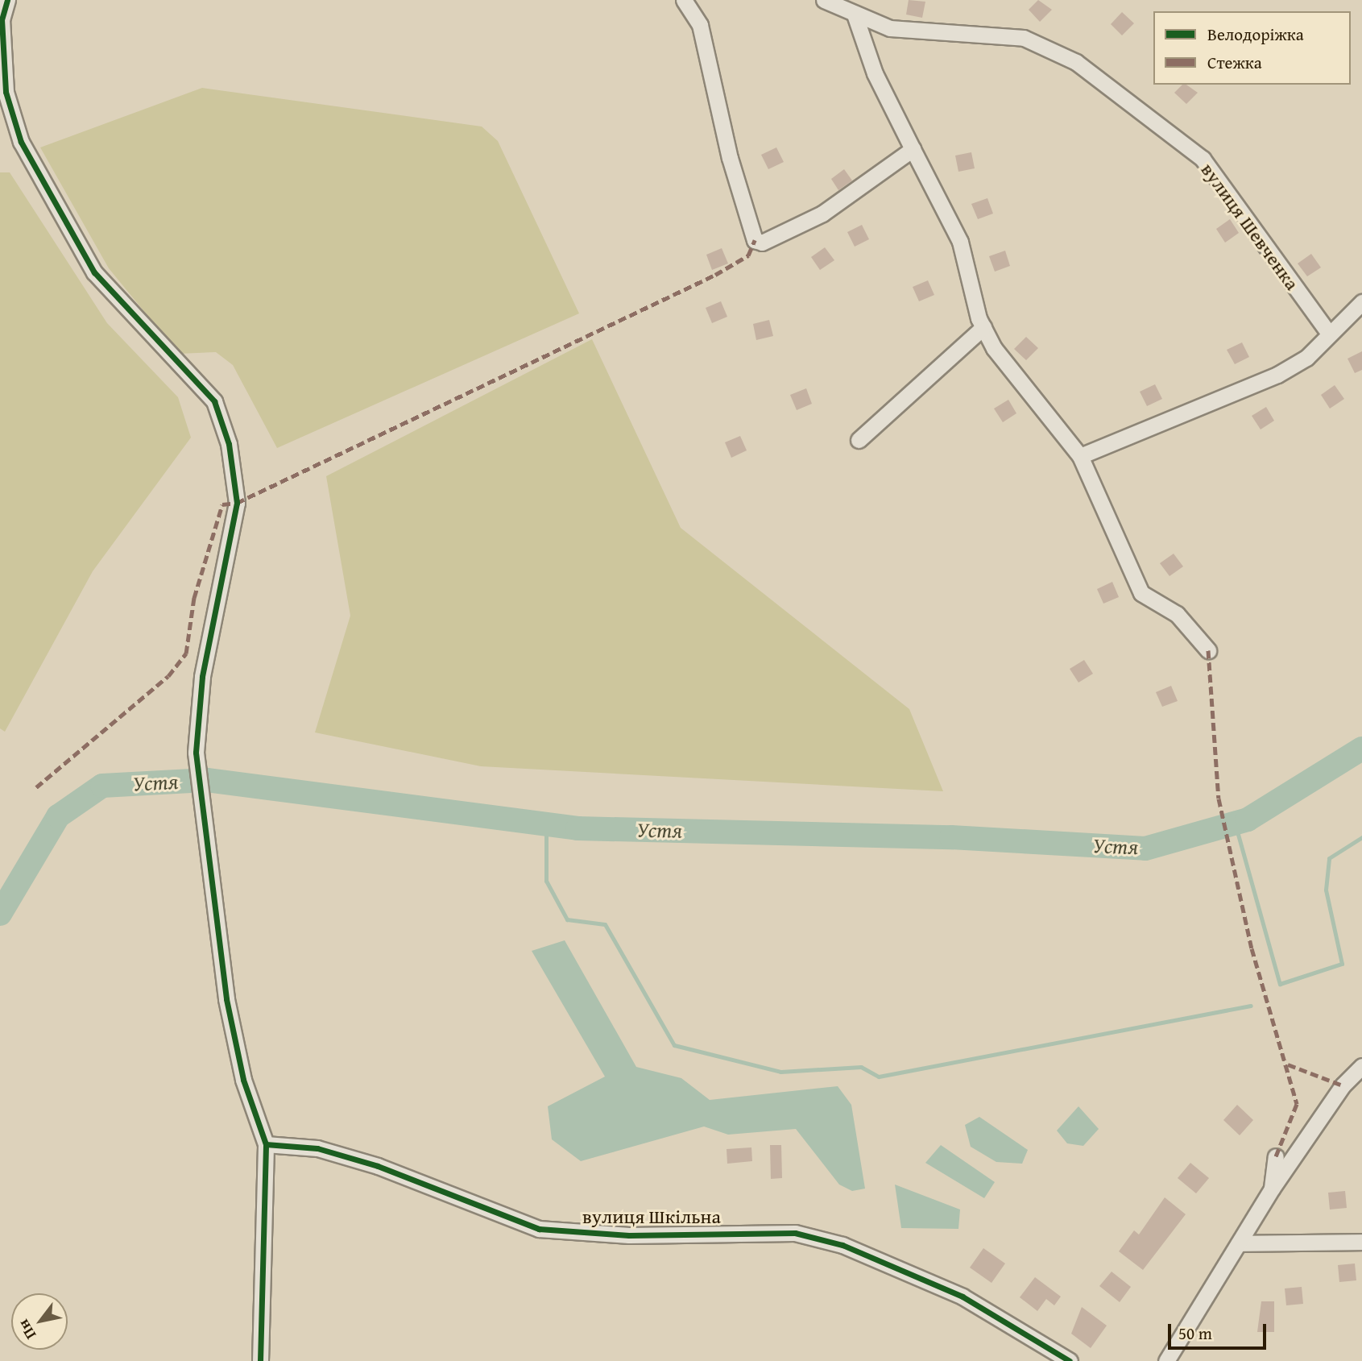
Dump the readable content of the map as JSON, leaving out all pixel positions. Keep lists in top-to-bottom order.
{
  "streets": {
    "street": ["вулиця Шевченка", "вулиця Шкільна"]
  },
  "water": ["Устя"],
  "legend": ["Велодоріжка", "Стежка"],
  "scale_bar": "50 m",
  "north": "bottom left"
}
